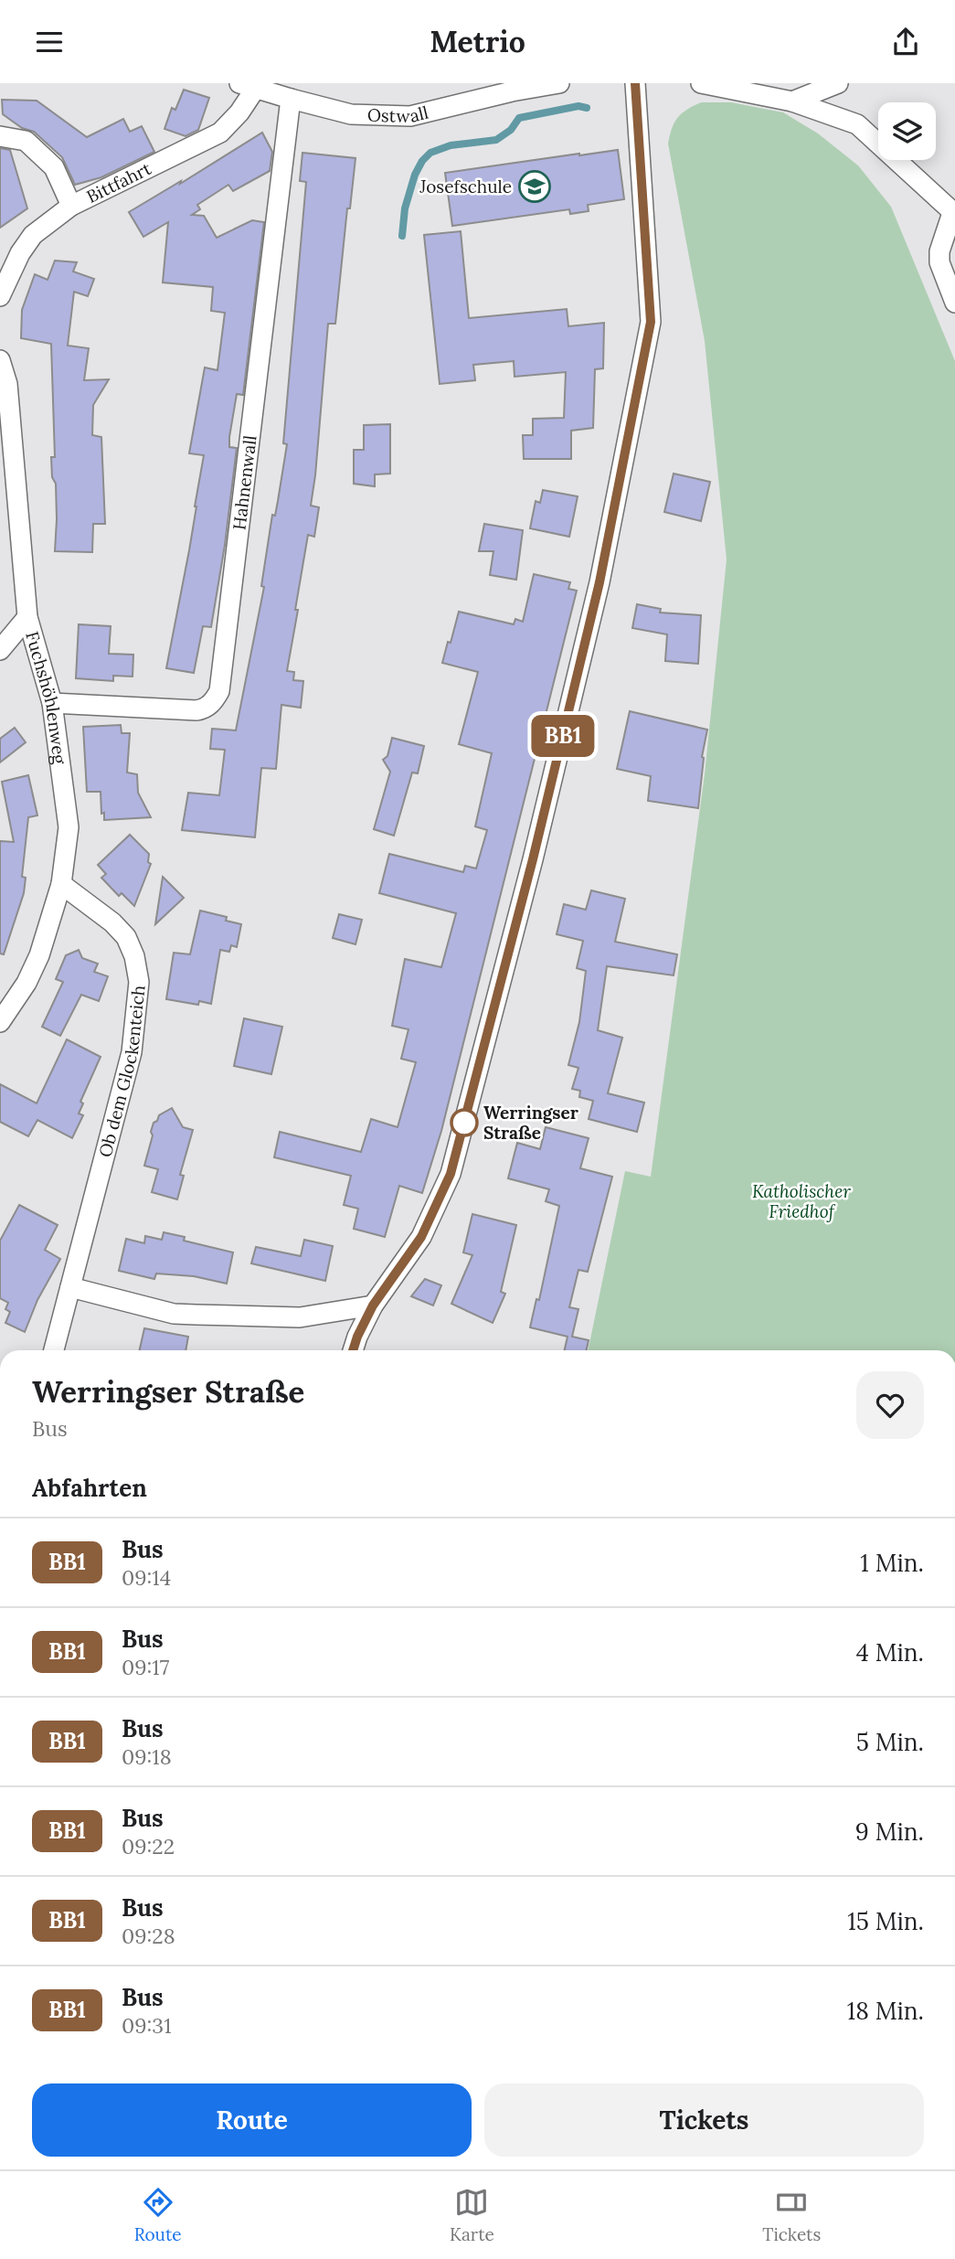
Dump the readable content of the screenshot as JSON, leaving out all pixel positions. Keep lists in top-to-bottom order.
{
  "streets": {
    "street": [
      "Ostwall",
      "Bittfahrt",
      "Hahnenwall",
      "Fuchshöhlenweg",
      "Ob dem Glockenteich"
    ]
  },
  "crossings": [
    ["Ostwall", "Bittfahrt"],
    ["Ostwall", "Hahnenwall"],
    ["Hahnenwall", "Fuchshöhlenweg"],
    ["Fuchshöhlenweg", "Ob dem Glockenteich"]
  ],
  "parks": ["Katholischer Friedhof"],
  "places": {
    "school or university": ["Josefschule"],
    "other": ["Werringser Straße"]
  },
  "lines": ["bus line BB1"],
  "page": {
    "header": "Metrio",
    "on_map": "BB1",
    "heading": [
      ["Werringser Straße", "Bus"],
      "Abfahrten"
    ],
    "list": [
      {
        "mark": "BB1",
        "name": "Bus",
        "note": "09:14",
        "value": "1 Min."
      },
      {
        "mark": "BB1",
        "name": "Bus",
        "note": "09:17",
        "value": "4 Min."
      },
      {
        "mark": "BB1",
        "name": "Bus",
        "note": "09:18",
        "value": "5 Min."
      },
      {
        "mark": "BB1",
        "name": "Bus",
        "note": "09:22",
        "value": "9 Min."
      },
      {
        "mark": "BB1",
        "name": "Bus",
        "note": "09:28",
        "value": "15 Min."
      },
      {
        "mark": "BB1",
        "name": "Bus",
        "note": "09:31",
        "value": "18 Min."
      }
    ],
    "buttons": ["Route", "Tickets"],
    "tabs": ["Route", "Karte", "Tickets"]
  }
}
